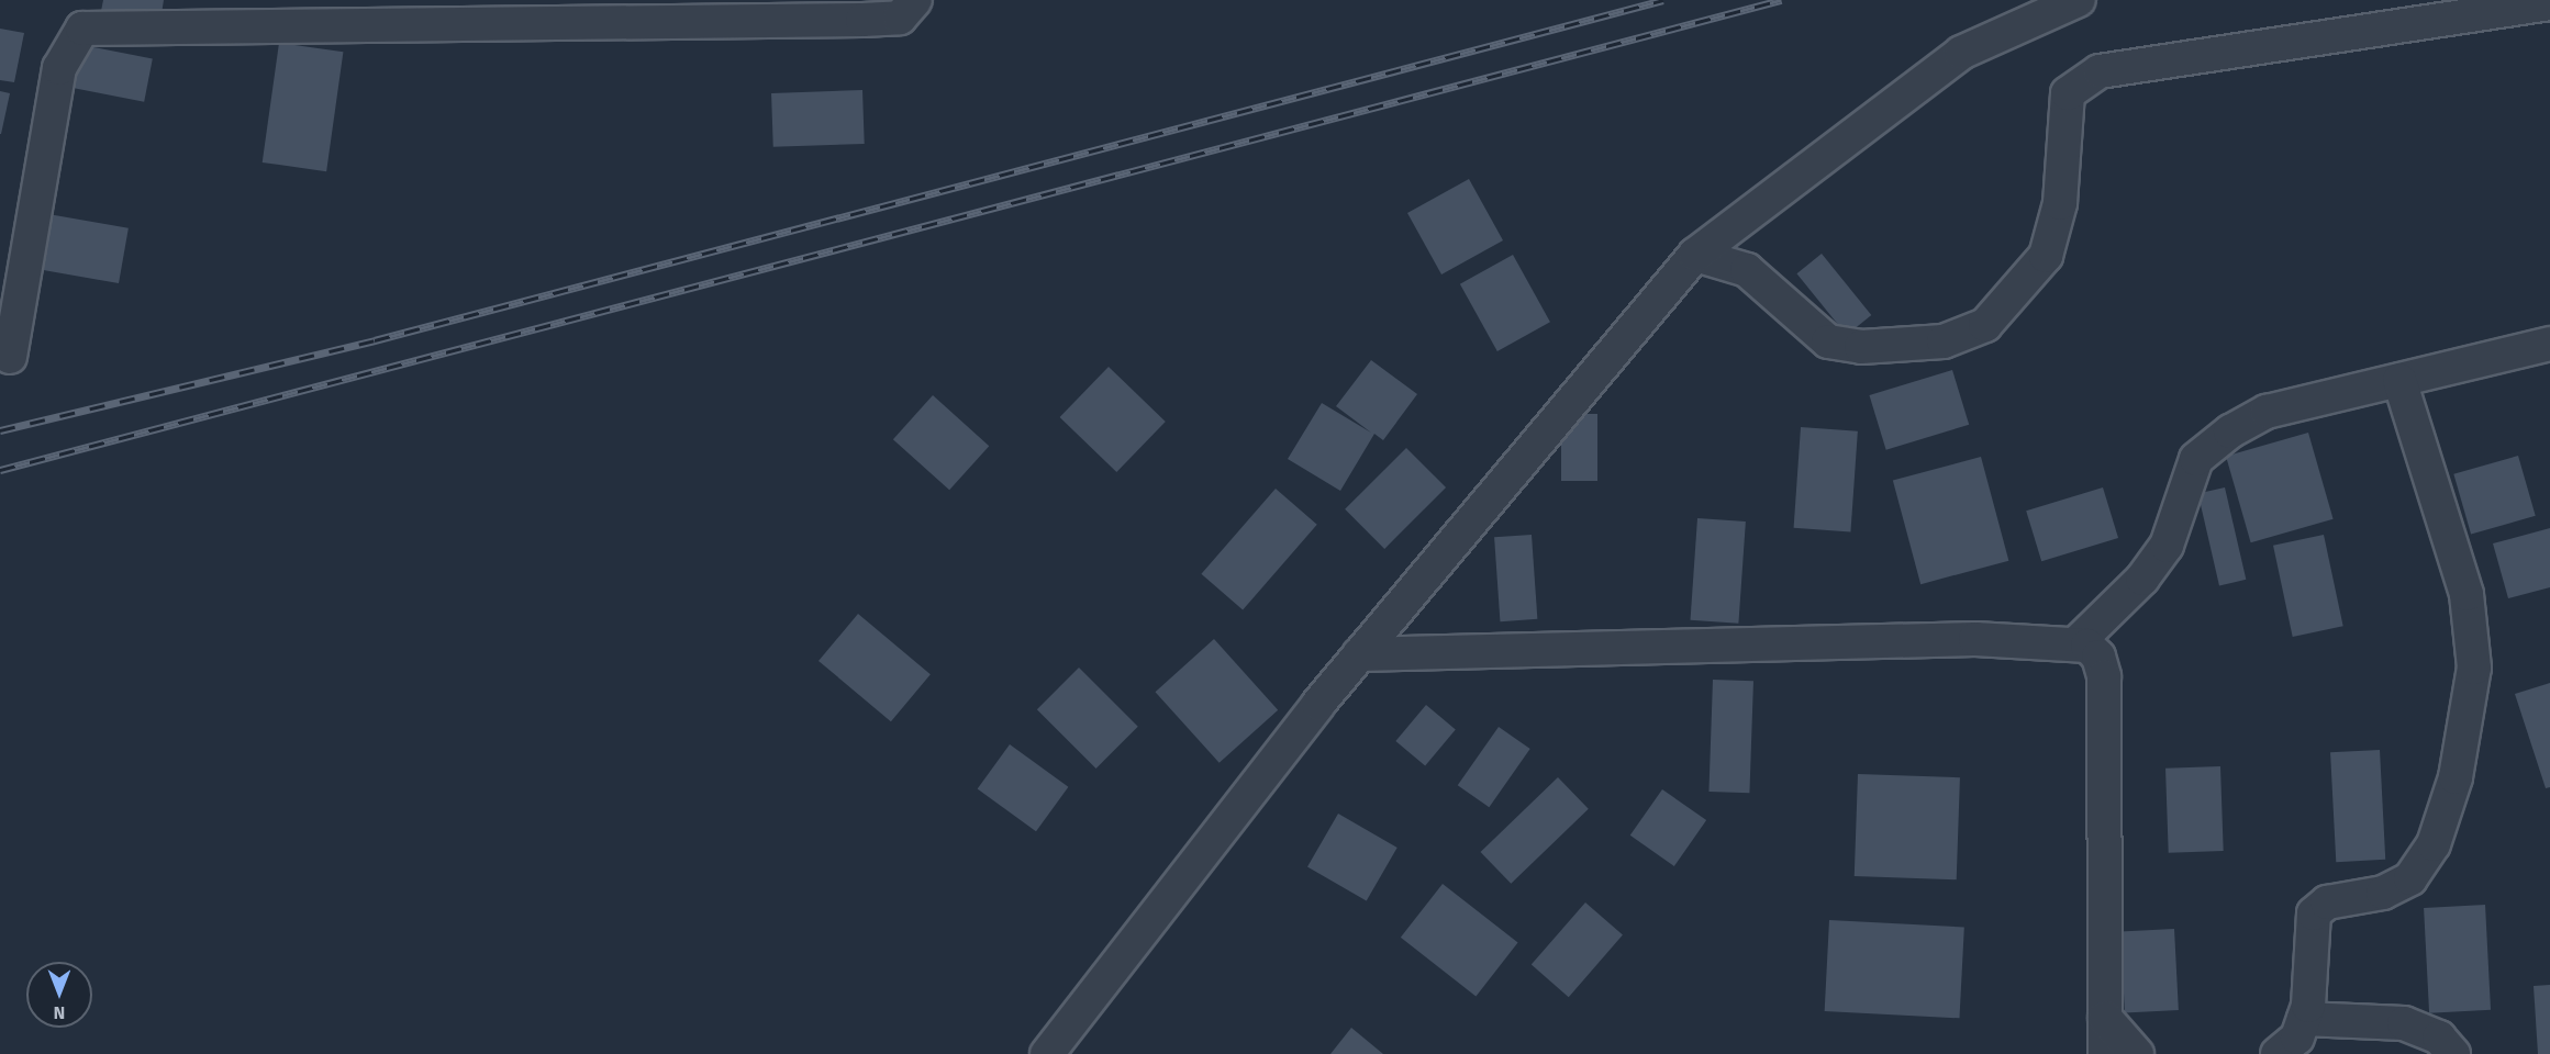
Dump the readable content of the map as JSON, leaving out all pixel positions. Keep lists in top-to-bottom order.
{
  "north": "bottom"
}
